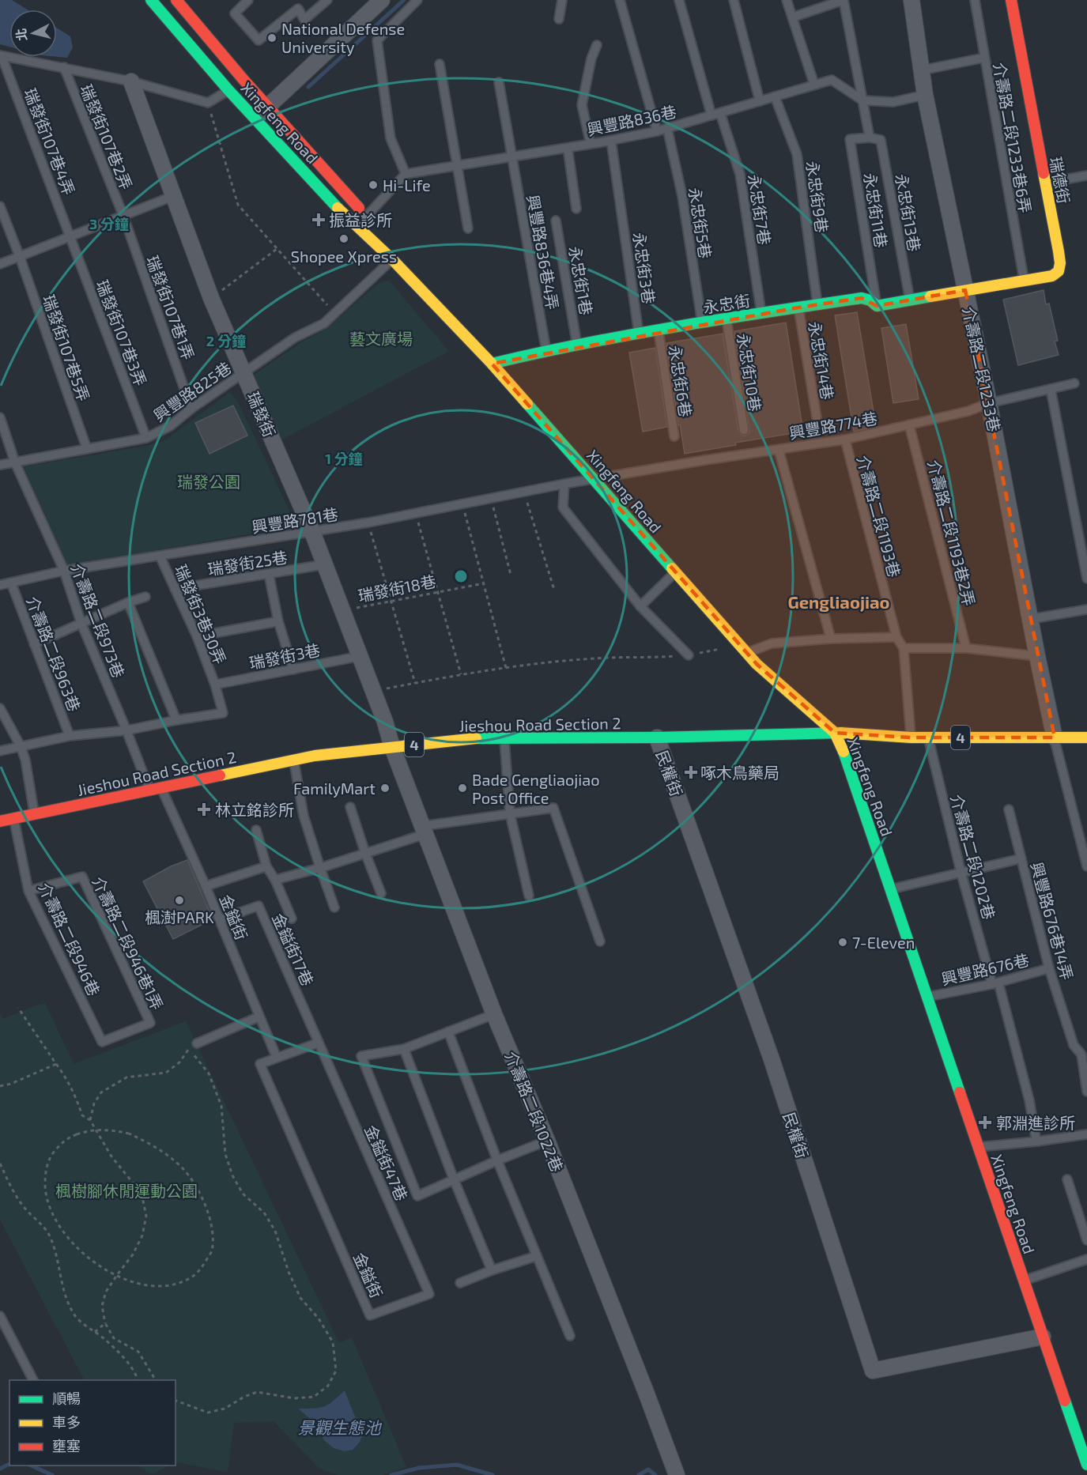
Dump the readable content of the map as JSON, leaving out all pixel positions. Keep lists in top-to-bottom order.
{
  "streets": {
    "main road": [
      "Xingfeng Road",
      "瑞德街",
      "永忠街",
      "Jieshou Road Section 2",
      "4"
    ],
    "street": [
      "介壽路二段1233巷",
      "瑞發街",
      "民權街",
      "介壽路二段1022巷"
    ],
    "lane": [
      "興豐路836巷",
      "瑞發街107巷2弄",
      "介壽路二段1233巷6弄",
      "瑞發街107巷4弄",
      "永忠街9巷",
      "永忠街7巷",
      "永忠街11巷",
      "永忠街13巷",
      "永忠街5巷",
      "興豐路836巷4弄",
      "永忠街3巷",
      "永忠街1巷",
      "瑞發街107巷1弄",
      "瑞發街107巷3弄",
      "瑞發街107巷5弄",
      "永忠街14巷",
      "永忠街10巷",
      "永忠街6巷",
      "興豐路825巷",
      "興豐路774巷",
      "介壽路二段1193巷",
      "興豐路781巷",
      "介壽路二段1193巷2弄",
      "瑞發街25巷",
      "瑞發街3巷30弄",
      "介壽路二段973巷",
      "介壽路二段963巷",
      "瑞發街3巷",
      "介壽路二段1202巷",
      "金鎰街",
      "興豐路676巷14弄",
      "介壽路二段946巷",
      "介壽路二段946巷1弄",
      "金鎰街17巷",
      "興豐路676巷",
      "金鎰街47巷"
    ],
    "path": ["瑞發街18巷"]
  },
  "crossings": [
    ["興豐路836巷", "永忠街9巷"],
    ["興豐路836巷", "永忠街7巷"],
    ["興豐路836巷", "永忠街5巷"],
    ["興豐路836巷", "興豐路836巷4弄"],
    ["興豐路836巷", "永忠街3巷"],
    ["興豐路836巷", "介壽路二段1233巷"],
    ["Xingfeng Road", "永忠街"],
    ["Xingfeng Road", "興豐路825巷"],
    ["Xingfeng Road", "興豐路774巷"],
    ["Xingfeng Road", "興豐路781巷"],
    ["Xingfeng Road", "Jieshou Road Section 2"],
    ["Xingfeng Road", "民權街"],
    ["Xingfeng Road", "興豐路676巷"],
    ["瑞發街107巷2弄", "瑞發街107巷1弄"],
    ["介壽路二段1233巷6弄", "瑞德街"],
    ["瑞發街107巷4弄", "瑞發街107巷3弄"],
    ["瑞德街", "永忠街"],
    ["瑞德街", "介壽路二段1233巷"],
    ["永忠街9巷", "永忠街"],
    ["永忠街7巷", "永忠街"],
    ["永忠街11巷", "永忠街13巷"],
    ["永忠街11巷", "永忠街"],
    ["永忠街13巷", "永忠街"],
    ["永忠街5巷", "永忠街"],
    ["興豐路836巷4弄", "永忠街"],
    ["永忠街3巷", "永忠街"],
    ["永忠街1巷", "永忠街"],
    ["永忠街", "永忠街14巷"],
    ["永忠街", "介壽路二段1233巷"],
    ["永忠街", "永忠街10巷"],
    ["永忠街", "永忠街6巷"],
    ["瑞發街107巷1弄", "興豐路825巷"],
    ["瑞發街107巷3弄", "興豐路825巷"],
    ["瑞發街107巷5弄", "興豐路825巷"],
    ["介壽路二段1233巷", "興豐路774巷"],
    ["介壽路二段1233巷", "Jieshou Road Section 2"],
    ["興豐路825巷", "瑞發街"],
    ["興豐路825巷", "介壽路二段973巷"],
    ["瑞發街", "興豐路781巷"],
    ["瑞發街", "瑞發街25巷"],
    ["瑞發街", "瑞發街18巷"],
    ["瑞發街", "瑞發街3巷"],
    ["瑞發街", "Jieshou Road Section 2"],
    ["瑞發街", "介壽路二段1022巷"],
    ["興豐路774巷", "介壽路二段1193巷"],
    ["興豐路774巷", "興豐路781巷"],
    ["興豐路774巷", "介壽路二段1193巷2弄"],
    ["介壽路二段1193巷", "Jieshou Road Section 2"],
    ["興豐路781巷", "瑞發街3巷30弄"],
    ["興豐路781巷", "介壽路二段973巷"],
    ["興豐路781巷", "介壽路二段963巷"],
    ["瑞發街25巷", "瑞發街3巷30弄"],
    ["瑞發街3巷30弄", "瑞發街3巷"],
    ["介壽路二段973巷", "Jieshou Road Section 2"],
    ["Jieshou Road Section 2", "民權街"],
    ["Jieshou Road Section 2", "介壽路二段1202巷"],
    ["Jieshou Road Section 2", "金鎰街"],
    ["Jieshou Road Section 2", "介壽路二段946巷"],
    ["Jieshou Road Section 2", "介壽路二段1022巷"],
    ["介壽路二段1202巷", "興豐路676巷"],
    ["金鎰街", "金鎰街17巷"],
    ["金鎰街", "金鎰街47巷"],
    ["興豐路676巷14弄", "興豐路676巷"],
    ["介壽路二段946巷", "介壽路二段946巷1弄"],
    ["金鎰街17巷", "金鎰街47巷"]
  ],
  "districts": ["Gengliaojiao"],
  "water": ["景觀生態池"],
  "parks": ["藝文廣場", "瑞發公園", "楓樹腳休閒運動公園"],
  "places": {
    "other": [
      "National Defense University",
      "Hi-Life",
      "Shopee Xpress",
      "FamilyMart",
      "Bade Gengliaojiao Post Office",
      "楓澍PARK",
      "7-Eleven"
    ],
    "health": [
      "振益診所",
      "啄木鳥藥局",
      "林立銘診所",
      "郭淵進診所"
    ]
  },
  "legend": ["順暢", "車多", "壅塞"],
  "north": "left",
  "rings": ["3 分鐘", "2 分鐘", "1 分鐘"]
}
